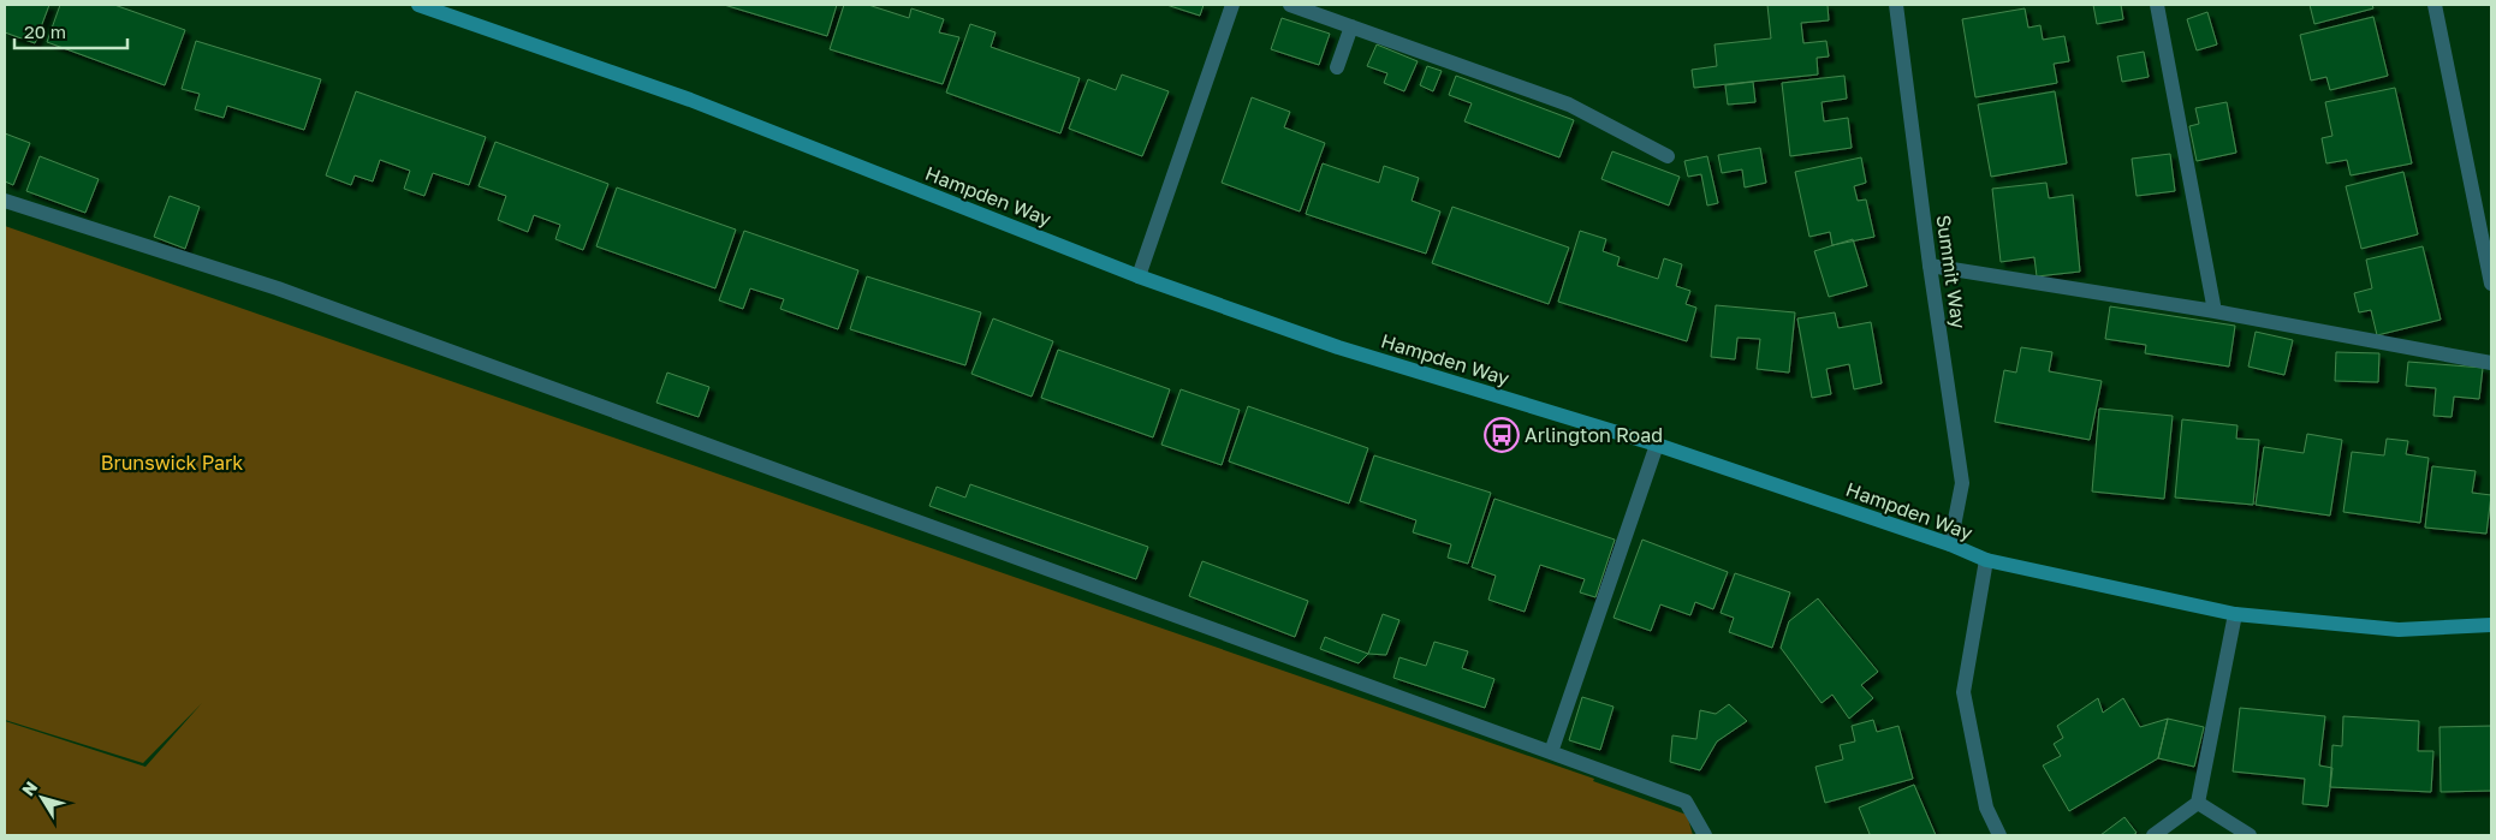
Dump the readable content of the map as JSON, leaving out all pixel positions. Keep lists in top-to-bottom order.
{
  "streets": {
    "street": ["Hampden Way", "Summit Way"]
  },
  "crossings": [
    ["Hampden Way", "Summit Way"]
  ],
  "parks": ["Brunswick Park"],
  "places": {
    "bus stop": ["Arlington Road"]
  },
  "scale_bar": "20 m",
  "north": "top left"
}
